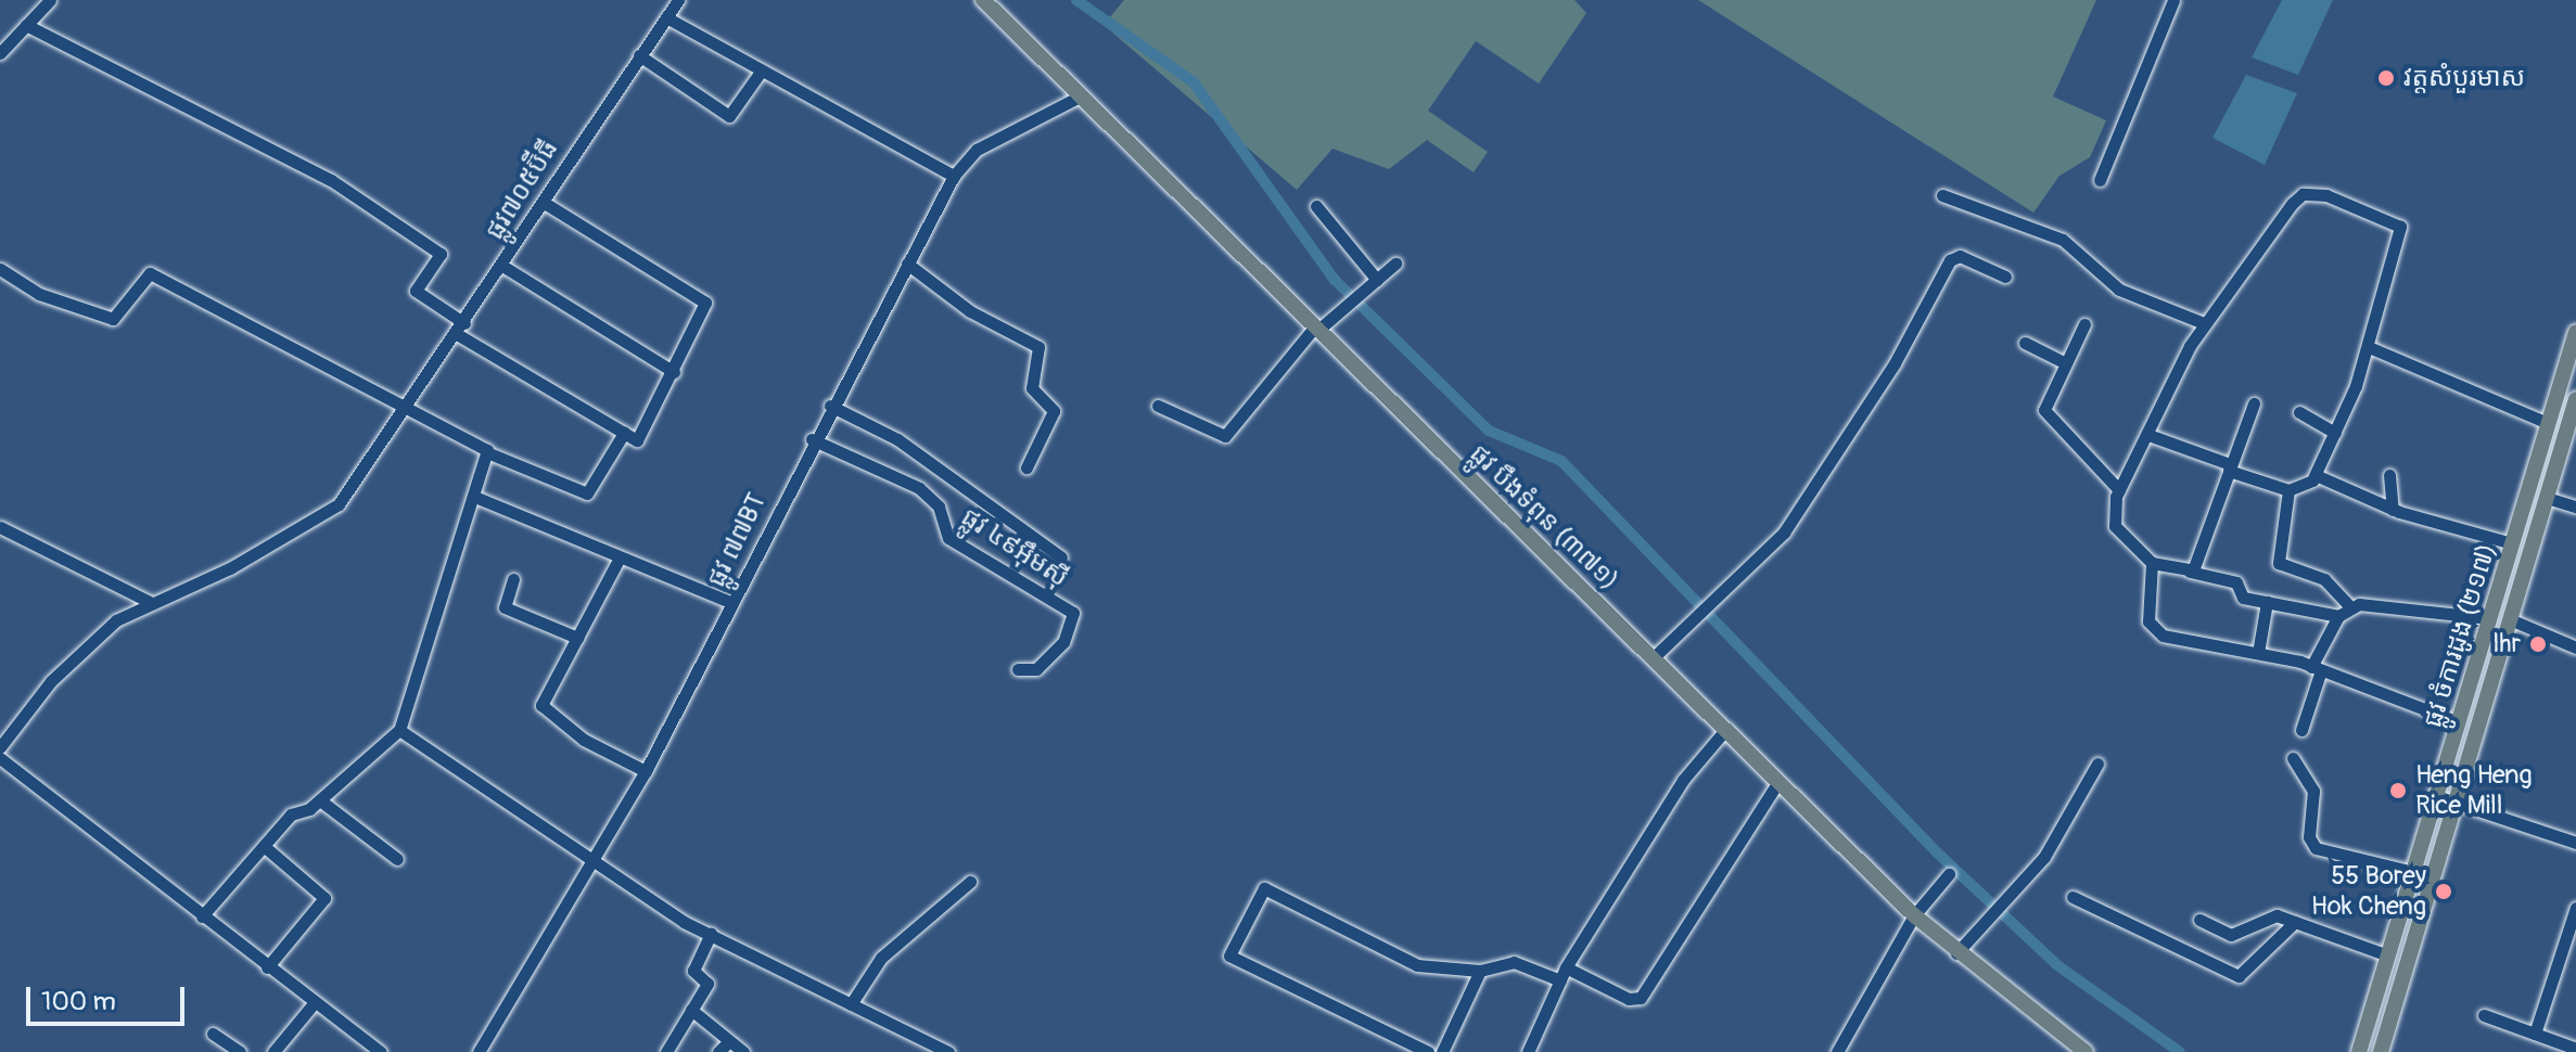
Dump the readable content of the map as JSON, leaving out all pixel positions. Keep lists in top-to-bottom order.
{
  "streets": {
    "main road": ["ផ្លូវ បឹងទំពុន (៣៧១)", "ផ្លូវ ចំការដូង (២១៧)"],
    "street": ["ផ្លូវ៧០៥ប៊ីធី", "ផ្លូវ ៧៧BT", "ផ្លូវ ៤៩អ៊ឹមស៊ី"]
  },
  "crossings": [
    ["ផ្លូវ បឹងទំពុន (៣៧១)", "ផ្លូវ ៧៧BT"],
    ["ផ្លូវ ៧៧BT", "ផ្លូវ ៤៩អ៊ឹមស៊ី"]
  ],
  "places": [
    "វត្តសំបួរមាស",
    "lhr",
    "Heng Heng Rice Mill",
    "55 Borey Hok Cheng"
  ],
  "scale_bar": "100 m"
}
